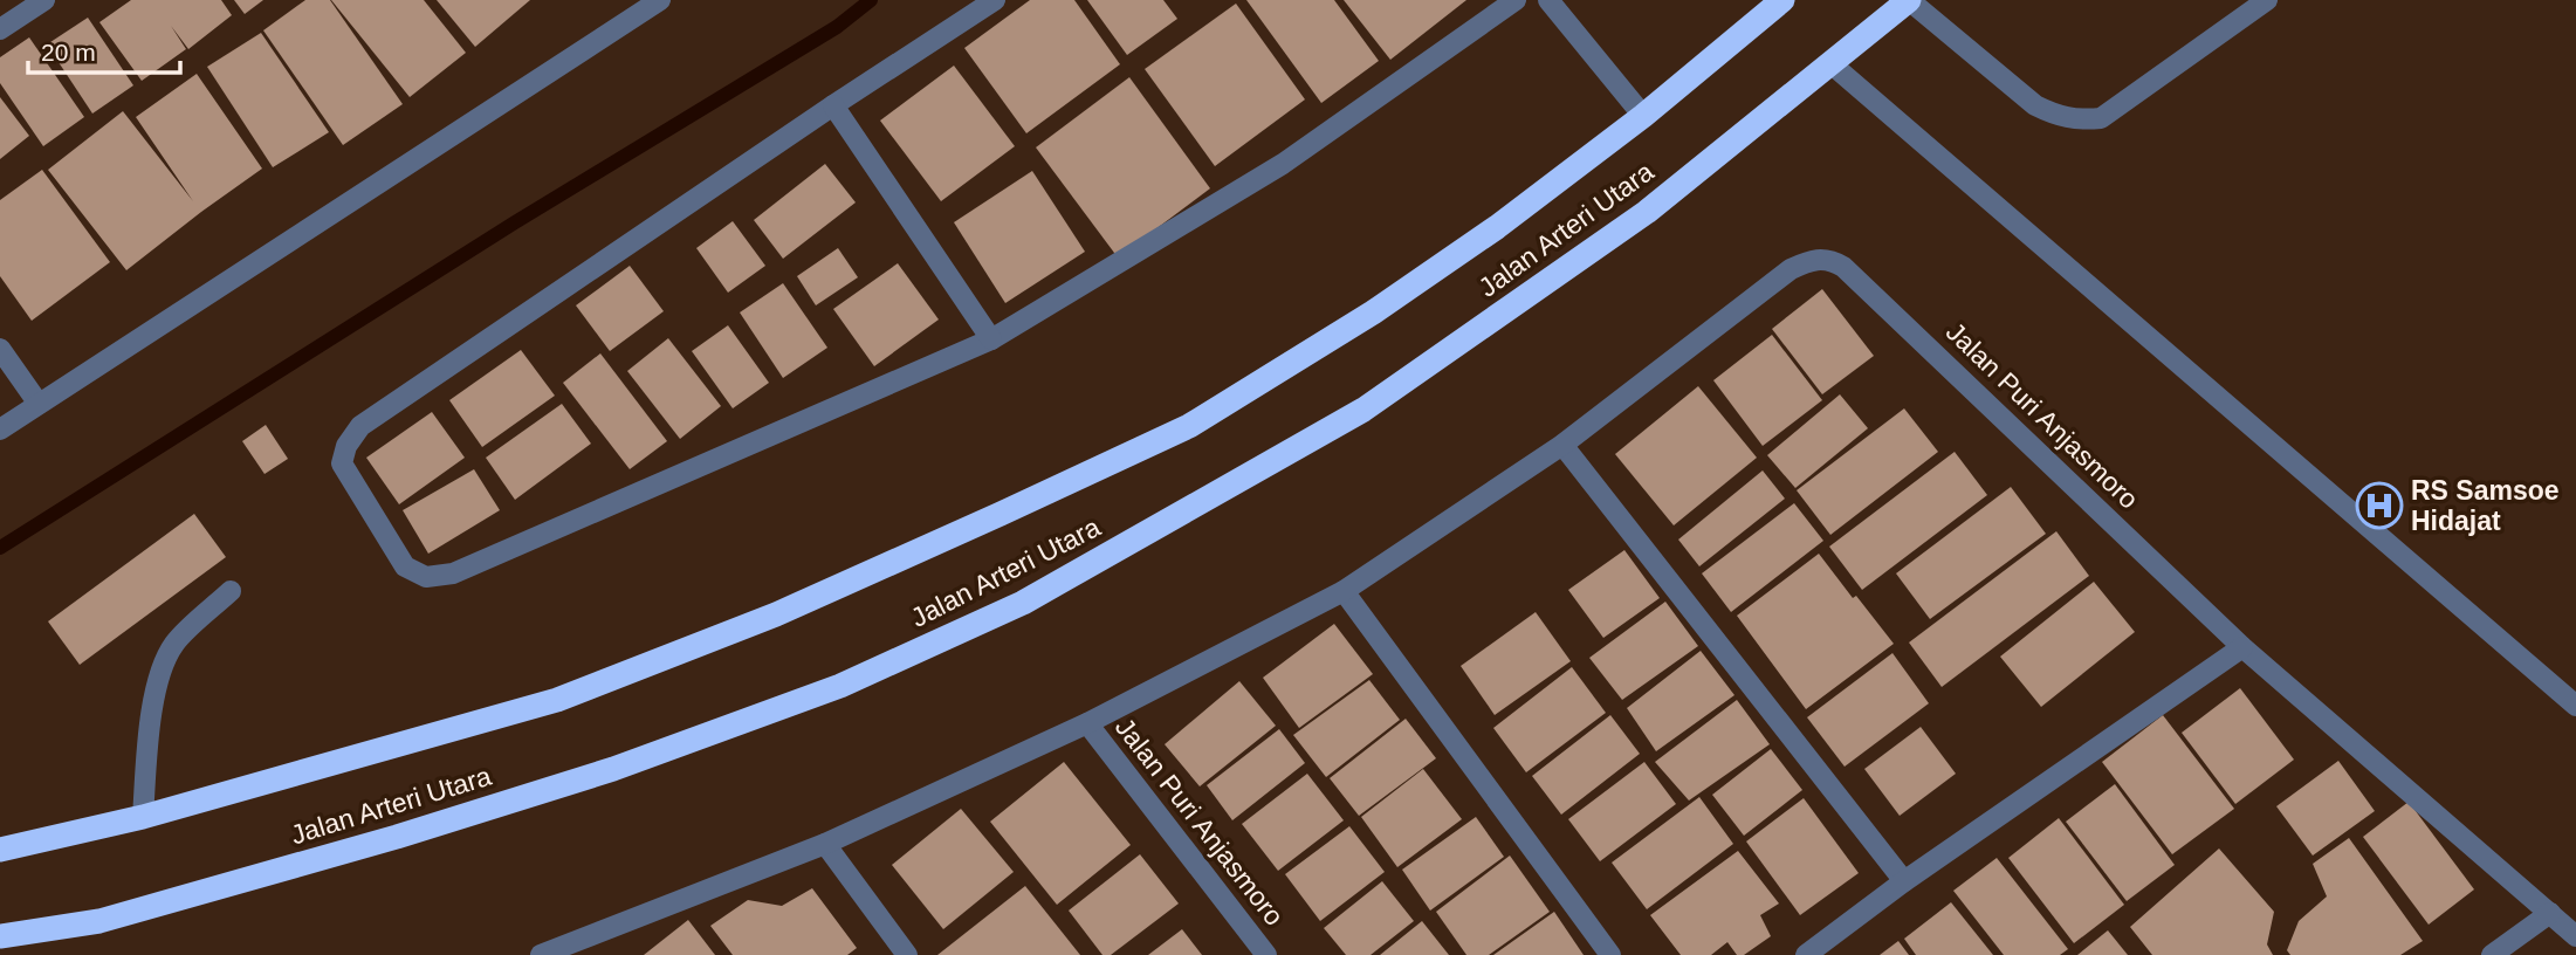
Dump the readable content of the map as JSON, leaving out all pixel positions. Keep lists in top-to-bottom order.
{
  "streets": {
    "highway": ["Jalan Arteri Utara"],
    "street": ["Jalan Puri Anjasmoro"]
  },
  "places": {
    "hospital": ["RS Samsoe Hidajat"]
  },
  "scale_bar": "20 m"
}
